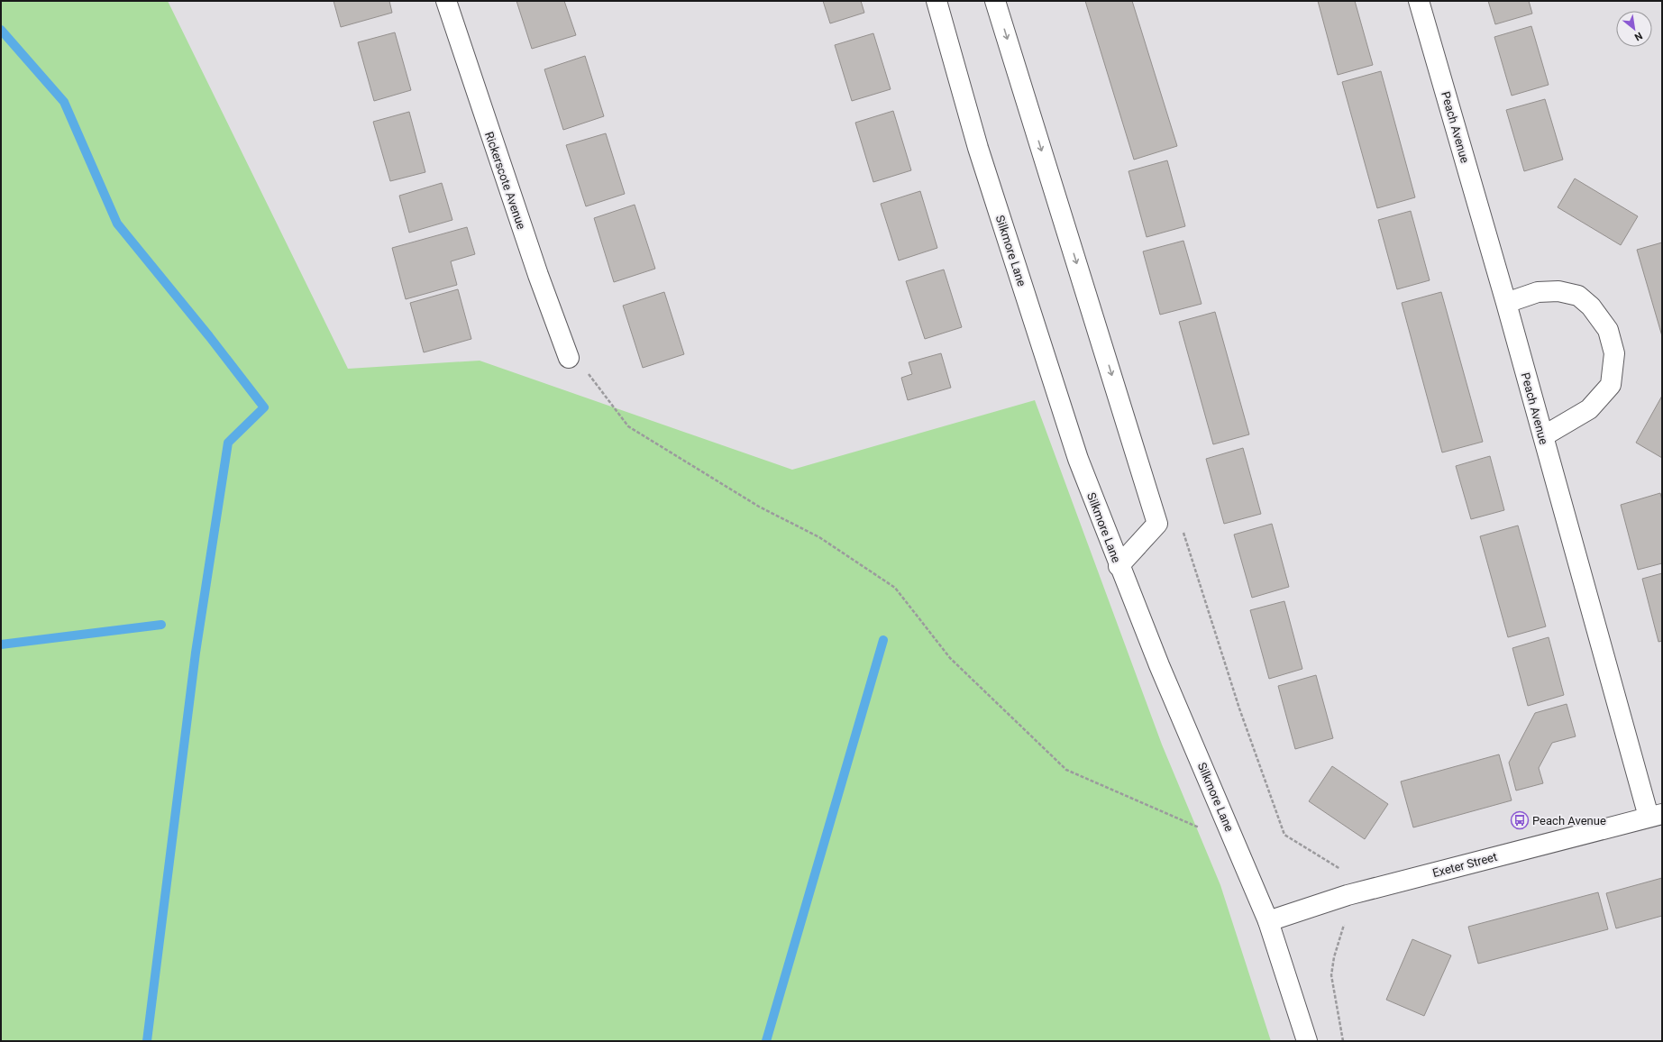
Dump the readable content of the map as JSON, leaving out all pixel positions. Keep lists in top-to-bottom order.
{
  "streets": {
    "street": [
      "Peach Avenue",
      "Rickerscote Avenue",
      "Silkmore Lane",
      "Exeter Street"
    ]
  },
  "crossings": [
    ["Peach Avenue", "Exeter Street"],
    ["Silkmore Lane", "Exeter Street"]
  ],
  "places": {
    "bus stop": ["Peach Avenue"]
  },
  "north": "bottom right"
}
